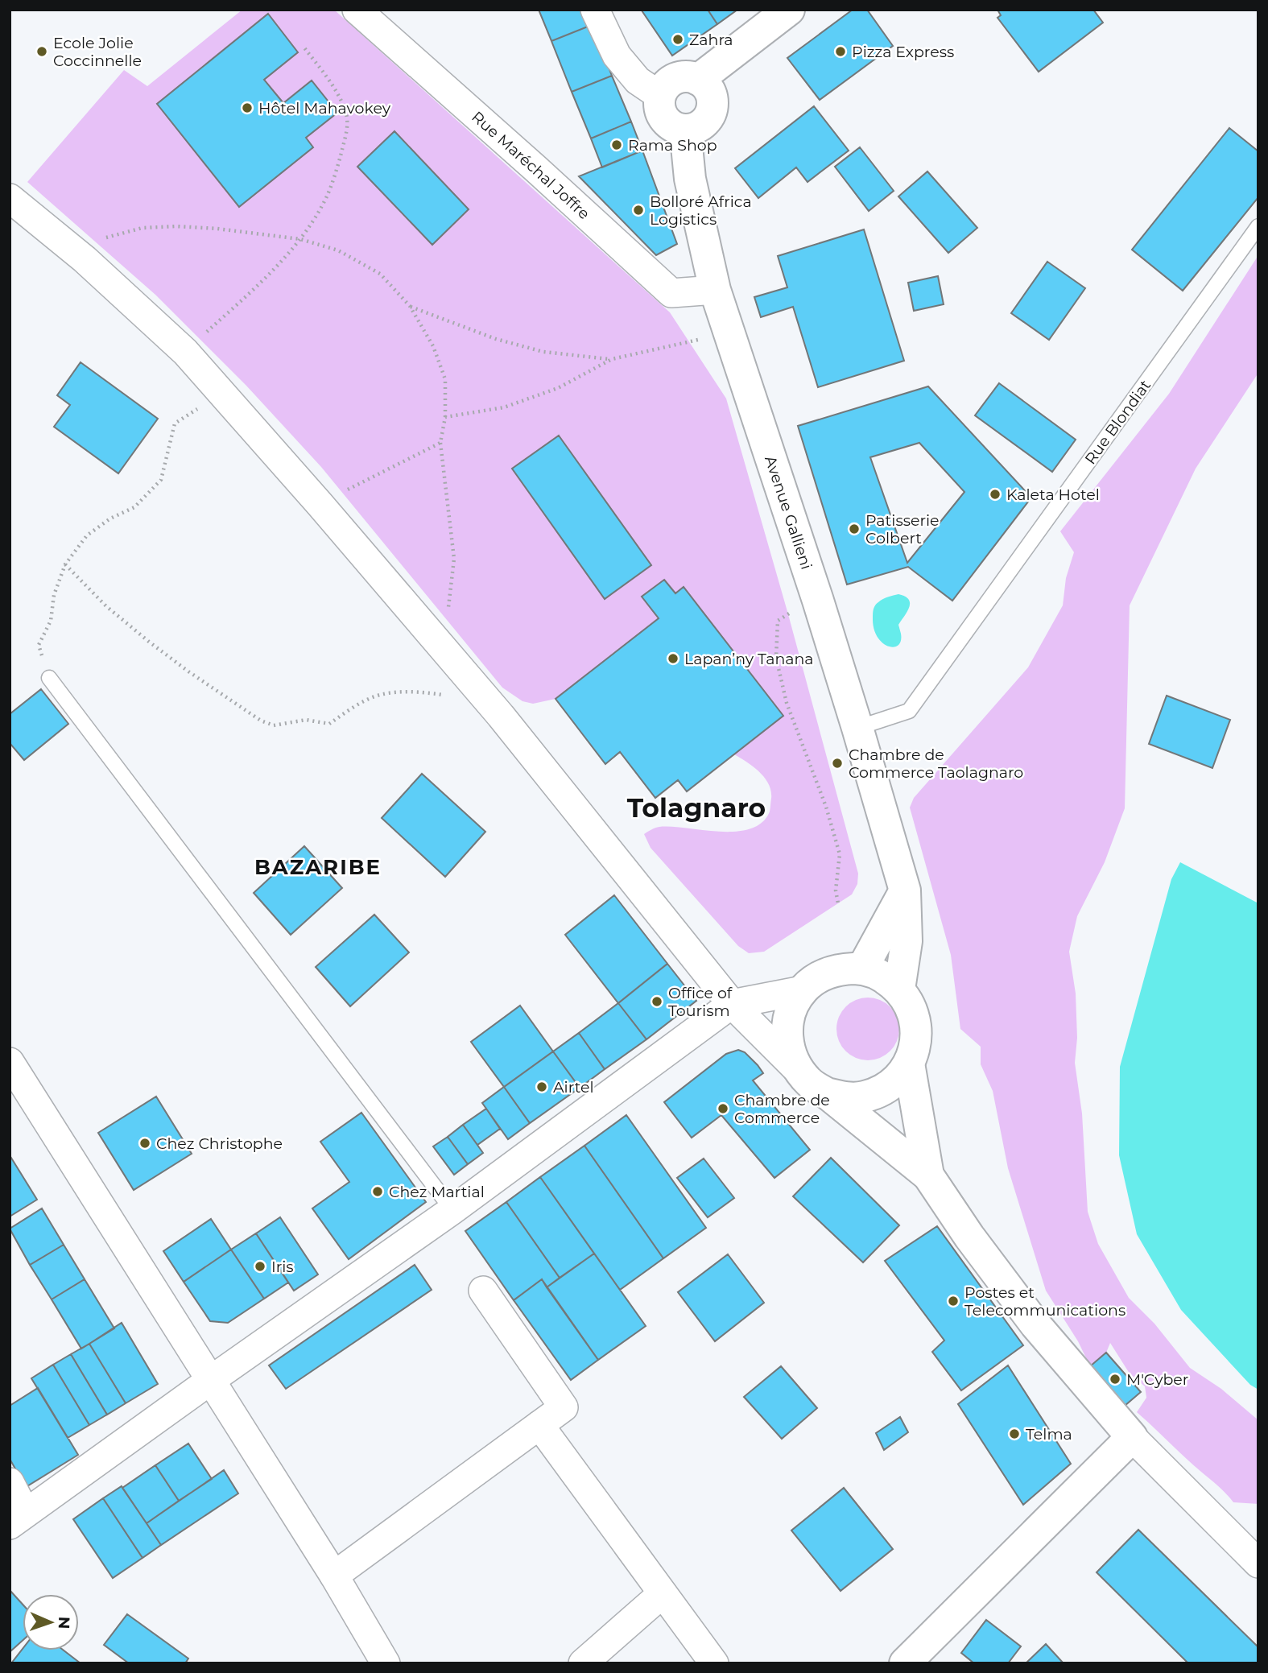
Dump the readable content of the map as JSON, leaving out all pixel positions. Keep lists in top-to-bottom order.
{
  "streets": {
    "main road": ["Avenue Gallieni"],
    "street": ["Rue Maréchal Joffre"],
    "lane": ["Rue Blondiat"]
  },
  "crossings": [
    ["Rue Maréchal Joffre", "Avenue Gallieni"],
    ["Rue Blondiat", "Avenue Gallieni"]
  ],
  "districts": ["Tolagnaro", "BAZARIBE"],
  "places": [
    "Zahra",
    "Ecole Jolie Coccinnelle",
    "Pizza Express",
    "Hôtel Mahavokey",
    "Rama Shop",
    "Bolloré Africa Logistics",
    "Kaleta Hotel",
    "Patisserie Colbert",
    "Lapan’ny Tanana",
    "Chambre de Commerce Taolagnaro",
    "Office of Tourism",
    "Airtel",
    "Chambre de Commerce",
    "Chez Christophe",
    "Chez Martial",
    "Iris",
    "Postes et Telecommunications",
    "M'Cyber",
    "Telma"
  ],
  "north": "right"
}
